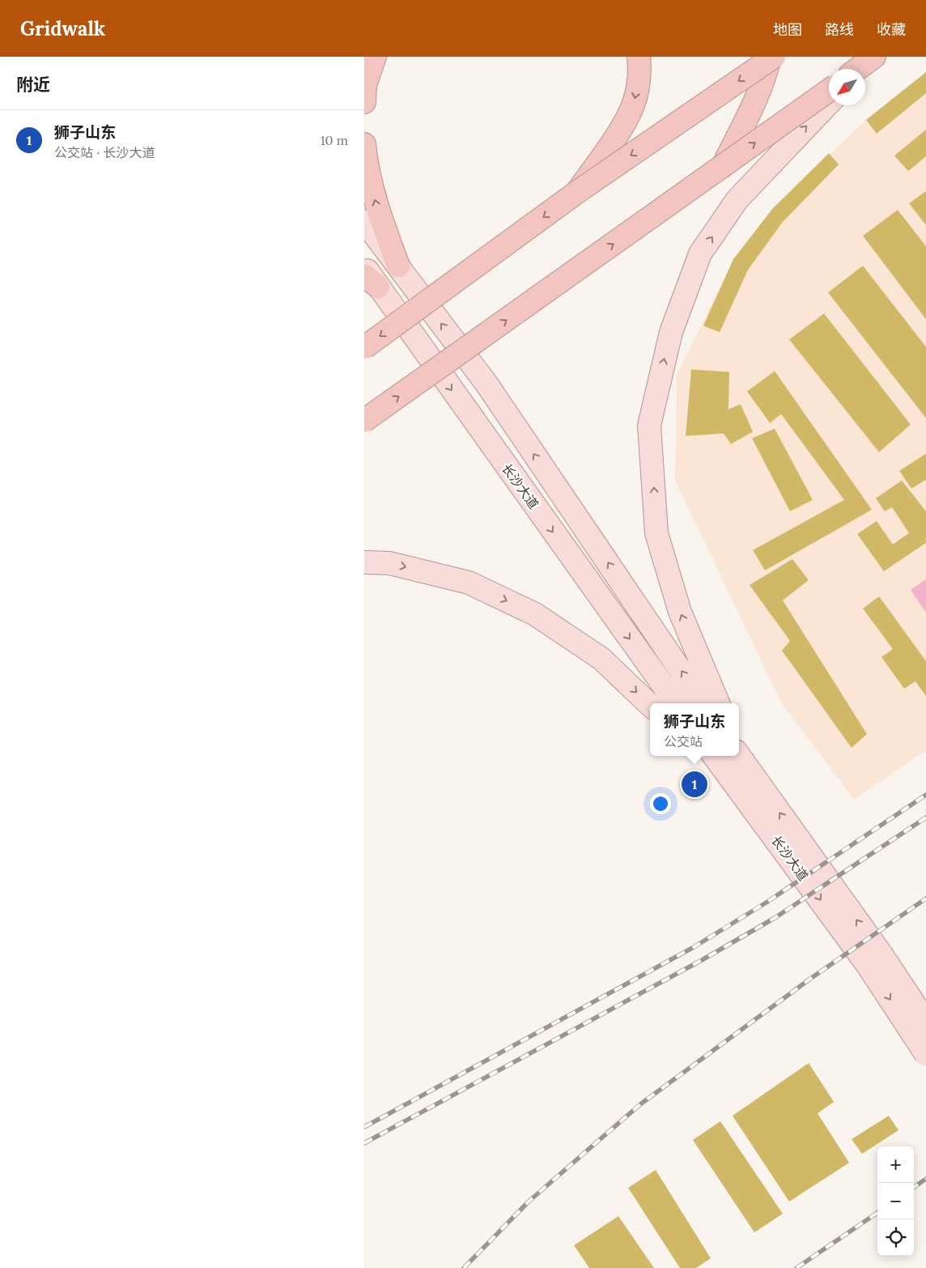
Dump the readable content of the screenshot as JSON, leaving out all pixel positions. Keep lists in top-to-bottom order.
{
  "streets": {
    "main road": ["长沙大道"]
  },
  "north": "bottom left",
  "page": {
    "header": "Gridwalk",
    "nav": ["地图", "路线", "收藏"],
    "heading": "附近",
    "list": [
      {
        "mark": "1",
        "name": "狮子山东",
        "note": "公交站 · 长沙大道",
        "value": "10 m"
      }
    ],
    "popup": ["狮子山东", "公交站"],
    "pins": "1",
    "map_buttons": ["+", "−"]
  }
}
